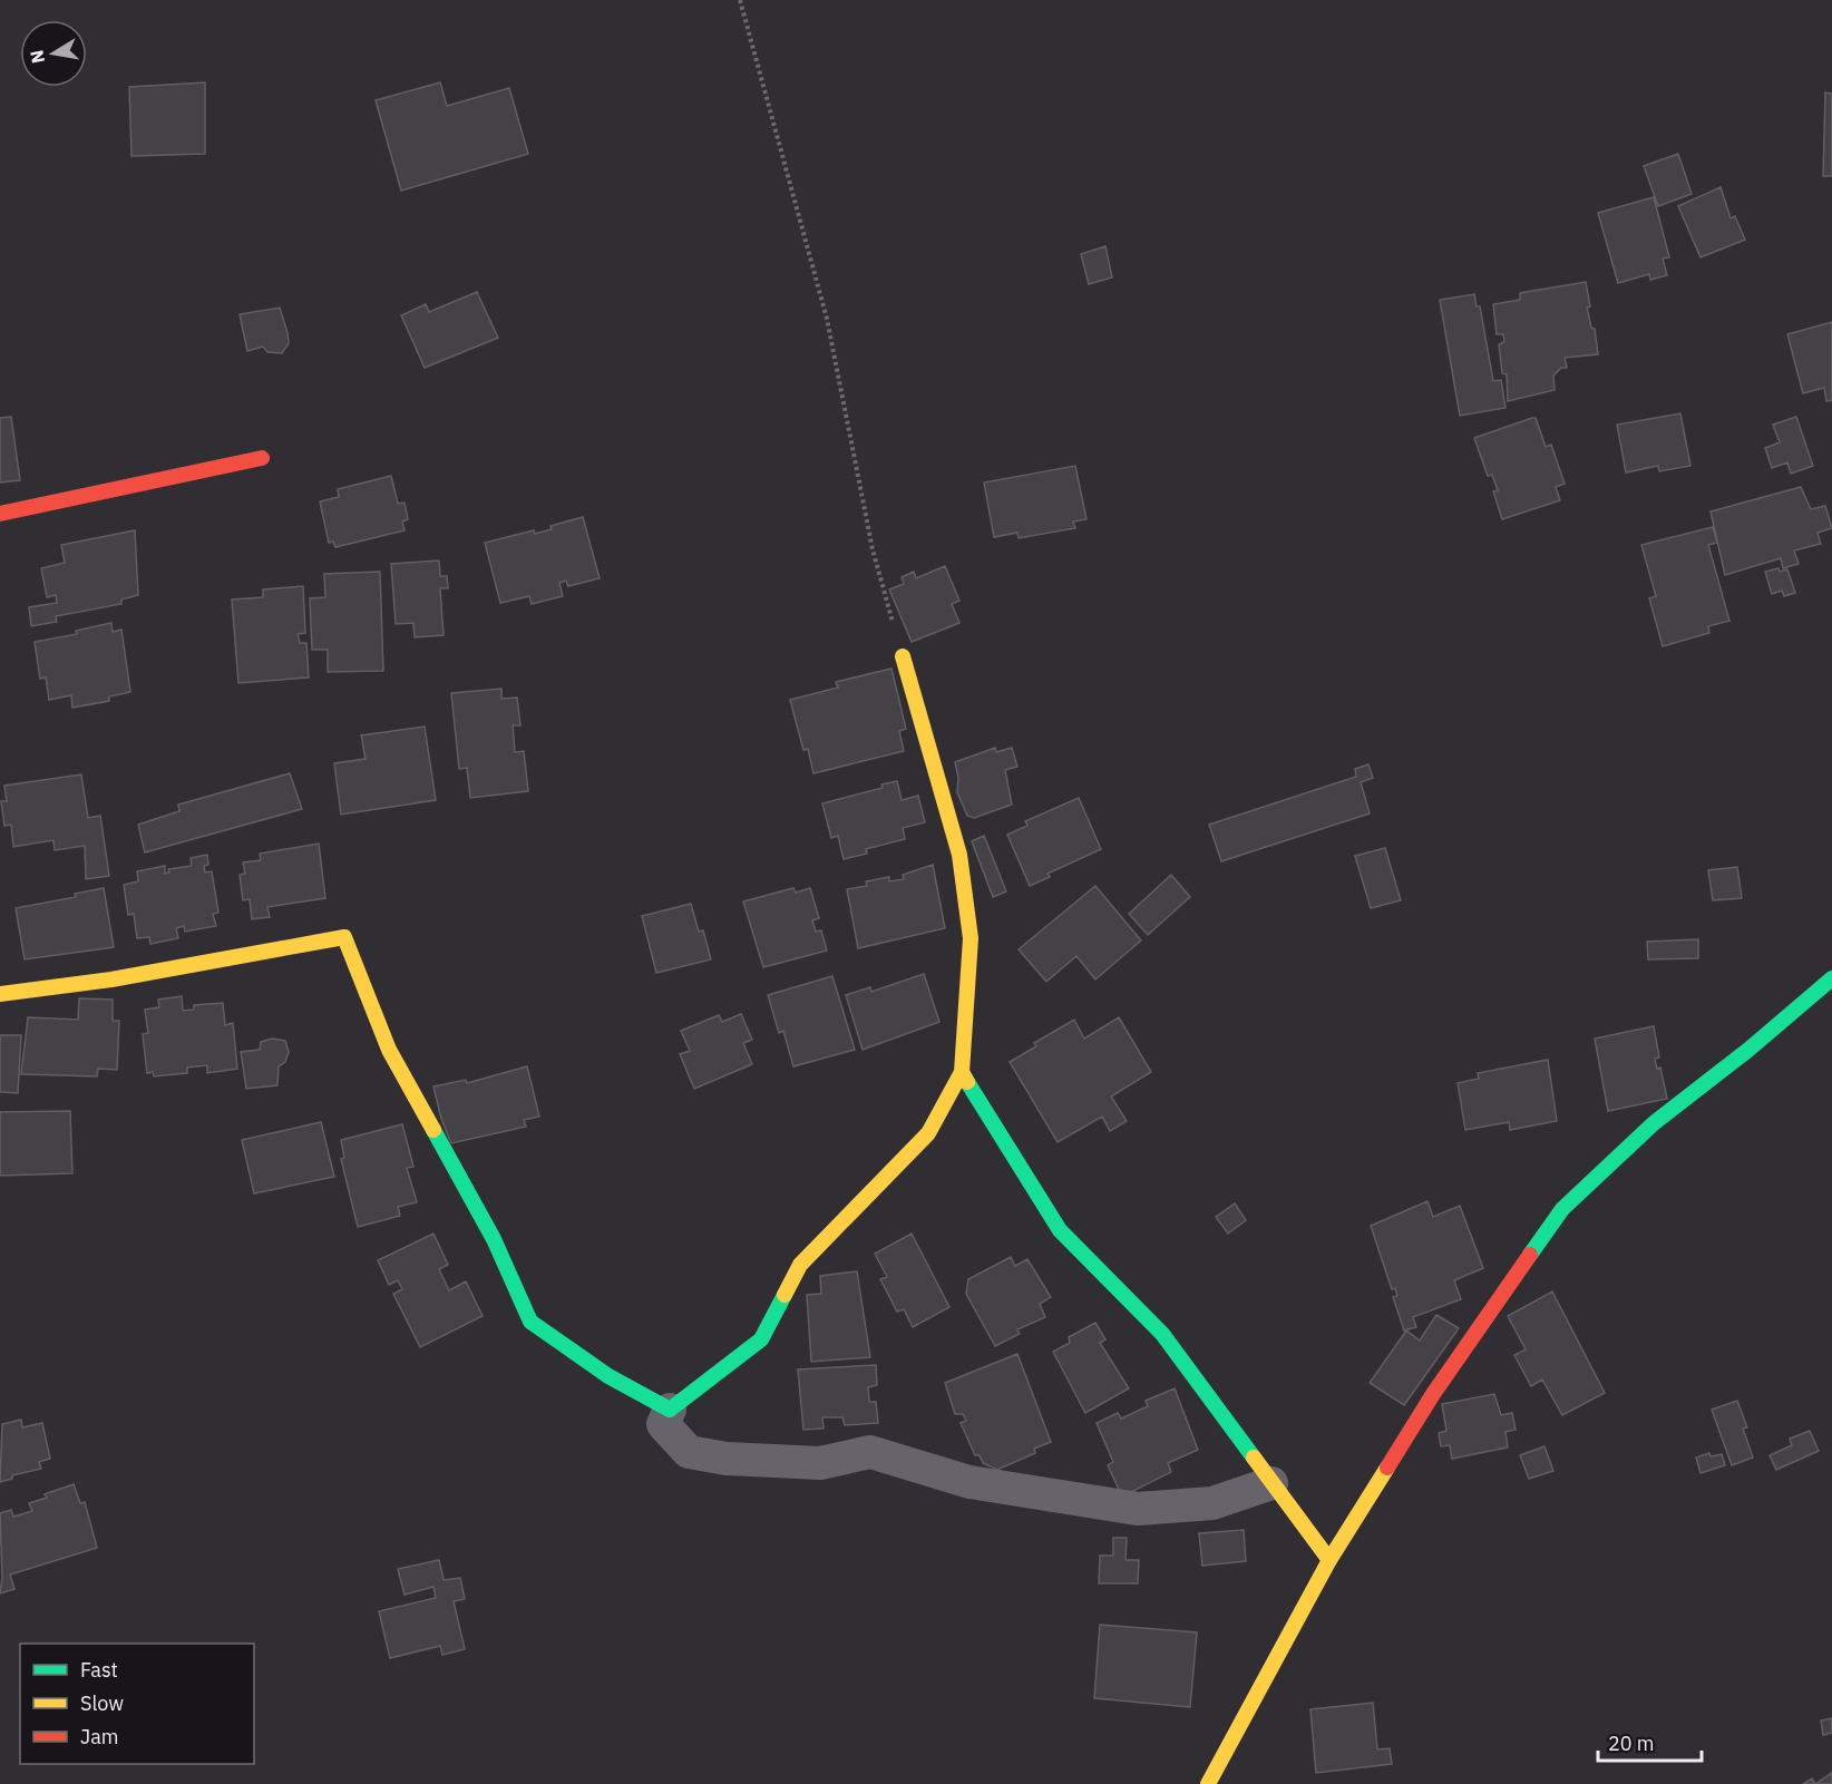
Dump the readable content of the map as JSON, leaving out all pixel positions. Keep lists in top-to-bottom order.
{
  "legend": ["Fast", "Slow", "Jam"],
  "scale_bar": "20 m",
  "north": "left"
}
